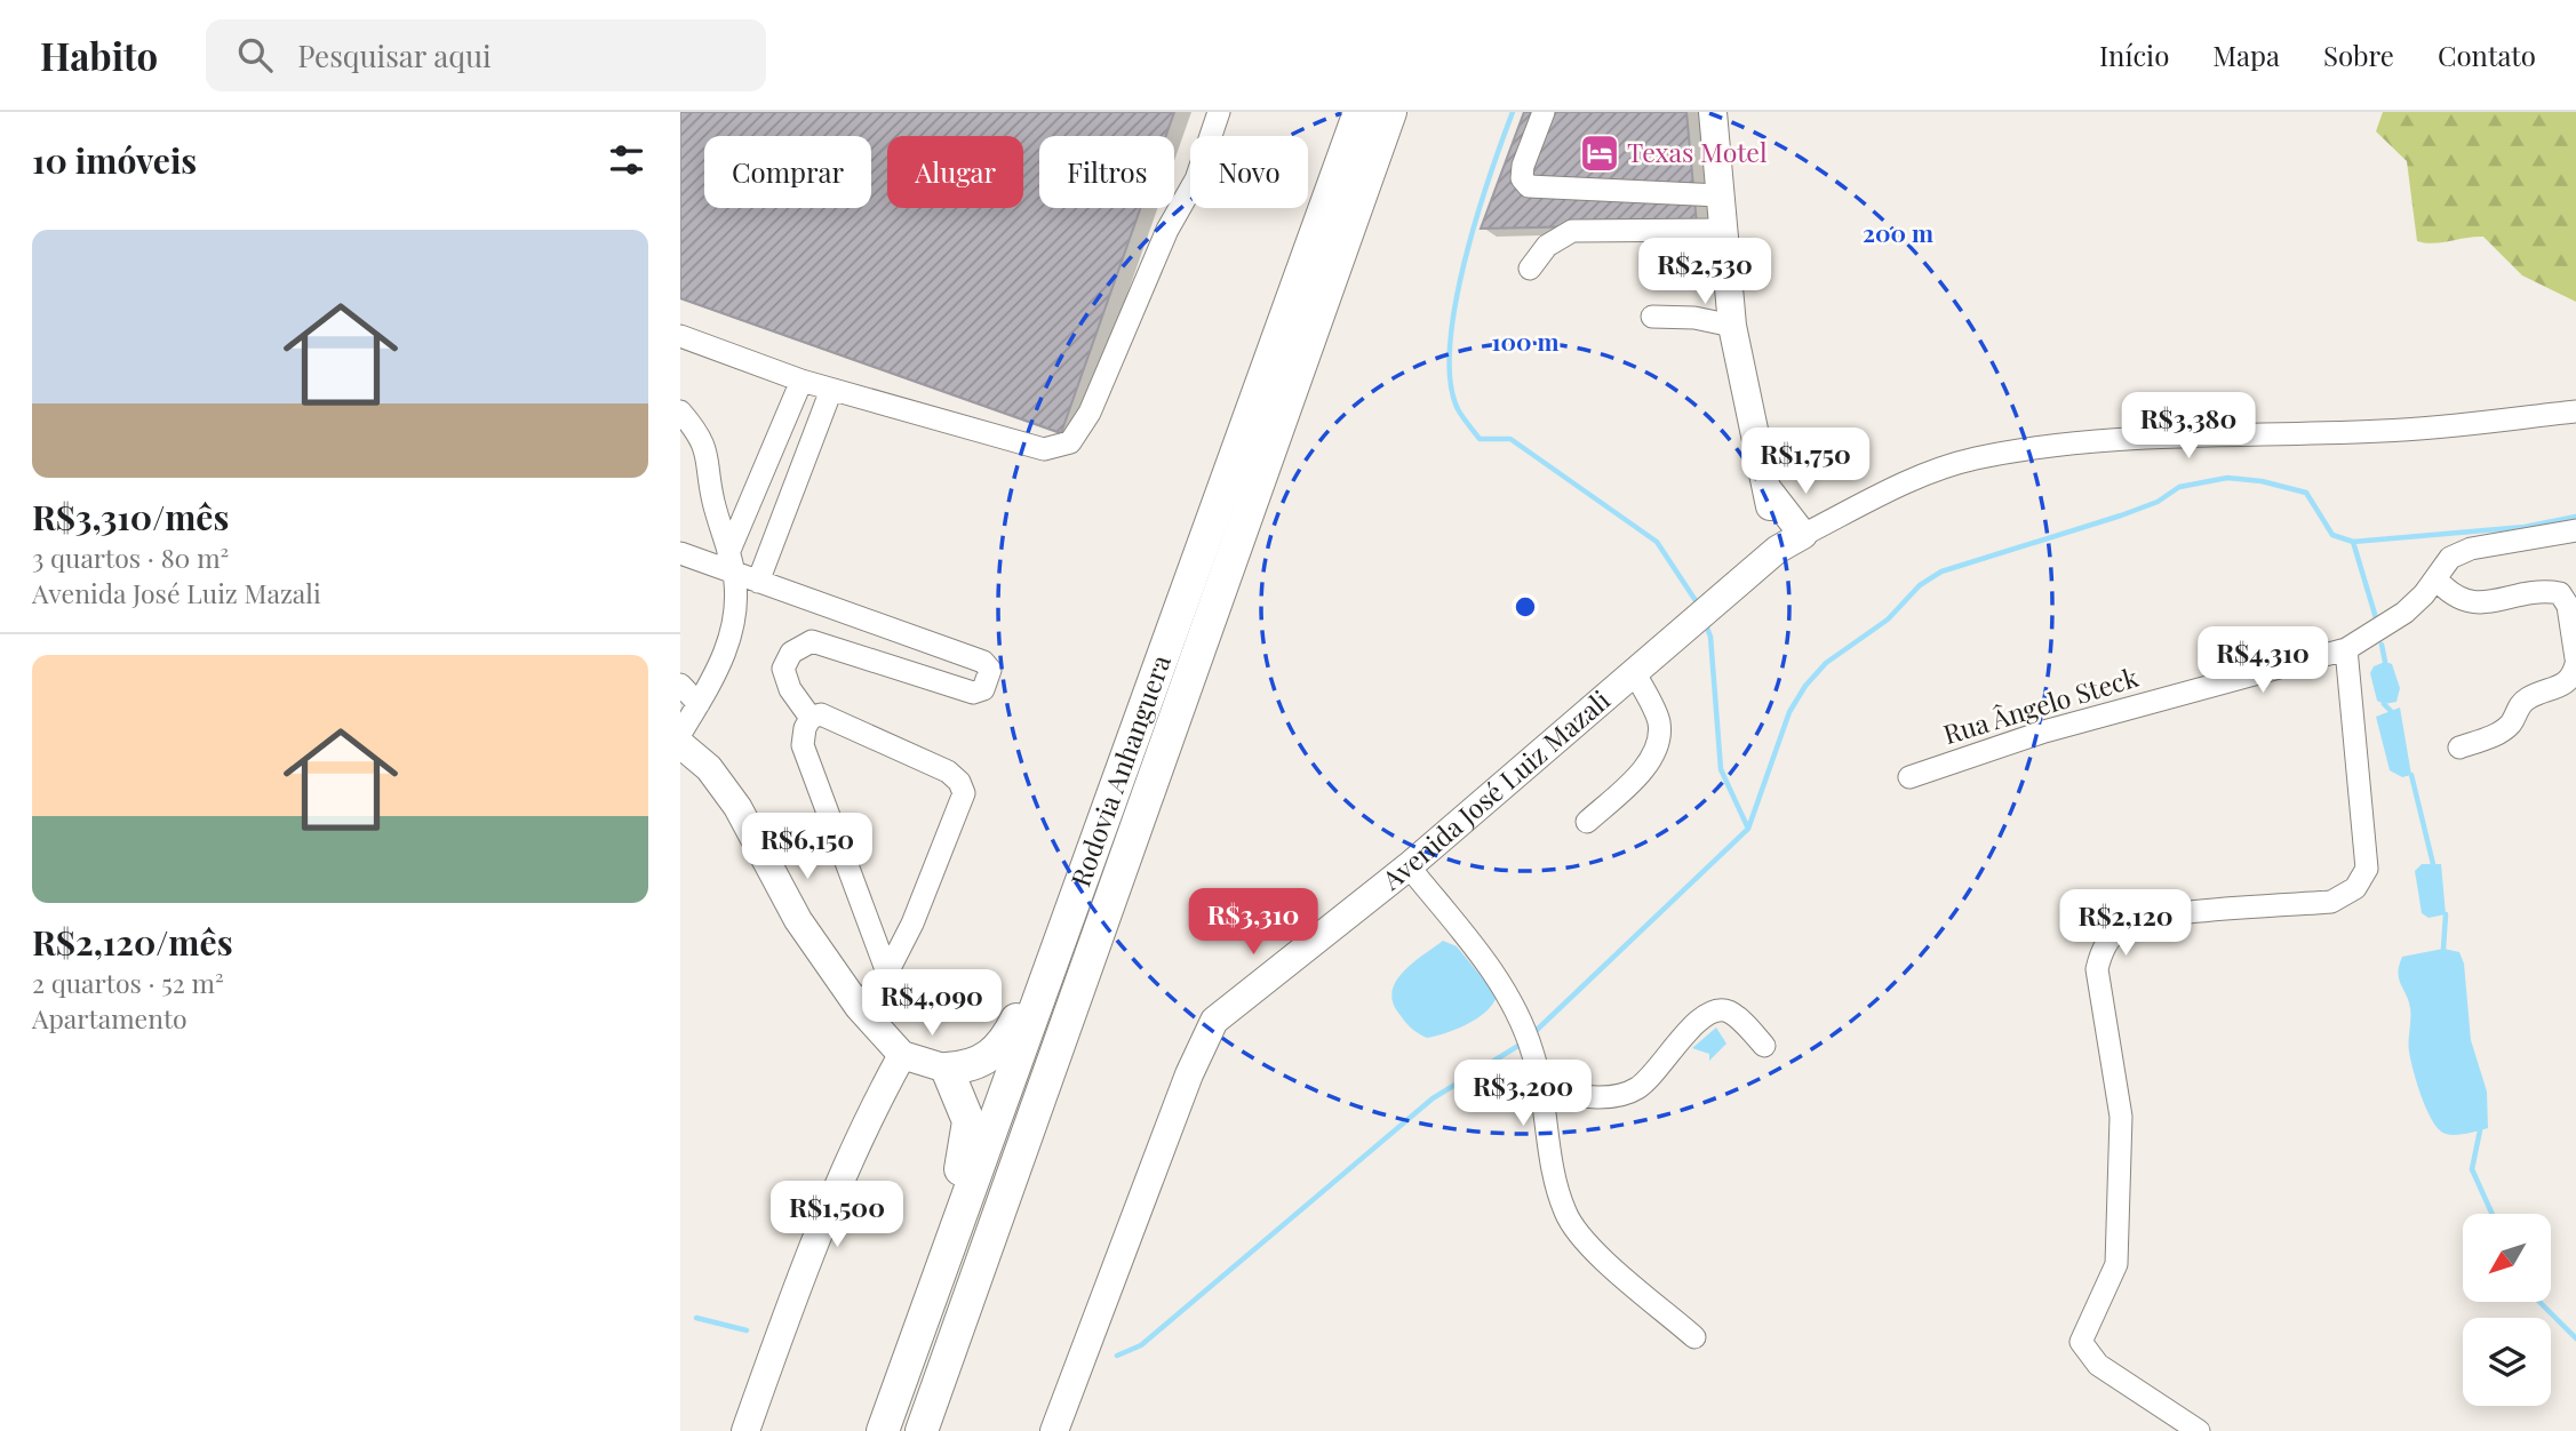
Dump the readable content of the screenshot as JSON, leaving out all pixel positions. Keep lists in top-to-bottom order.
{
  "streets": {
    "highway": ["Rodovia Anhanguera"],
    "main road": ["Avenida José Luiz Mazali"],
    "street": ["Rua Ângelo Steck"]
  },
  "places": {
    "hotel": ["Texas Motel"]
  },
  "north": "bottom left",
  "page": {
    "header": "Habito",
    "search": "Pesquisar aqui",
    "nav": [
      "Início",
      "Mapa",
      "Sobre",
      "Contato"
    ],
    "heading": "10 imóveis",
    "chip": [
      "Comprar",
      "Alugar",
      "Filtros",
      "Novo"
    ],
    "list": [
      {
        "name": "R$3,310/mês",
        "note": "3 quartos · 80 m² · Avenida José Luiz Mazali"
      },
      {
        "name": "R$2,120/mês",
        "note": "2 quartos · 52 m² · Apartamento"
      }
    ],
    "price": [
      "R$2,530",
      "R$3,380",
      "R$1,750",
      "R$4,310",
      "R$6,150",
      "R$3,310",
      "R$2,120",
      "R$4,090",
      "R$3,200",
      "R$1,500"
    ]
  },
  "rings": ["200 m", "100 m"]
}
